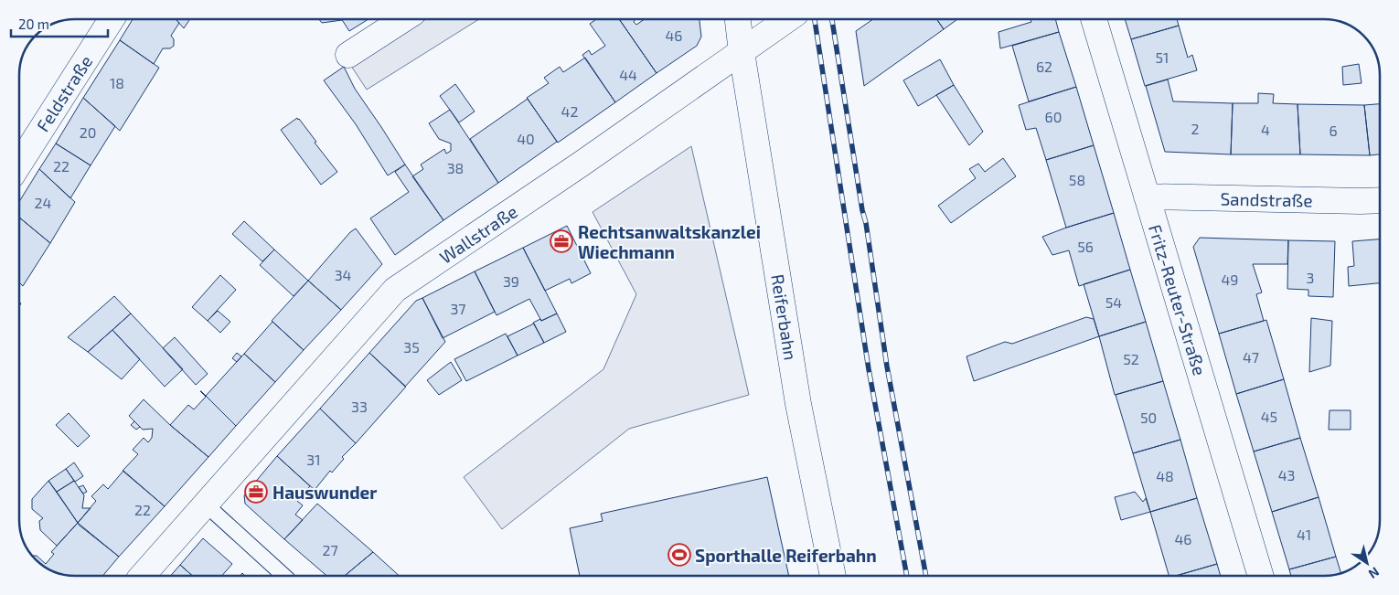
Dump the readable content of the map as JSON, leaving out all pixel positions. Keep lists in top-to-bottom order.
{
  "streets": {
    "street": [
      "Feldstraße",
      "Sandstraße",
      "Wallstraße",
      "Fritz-Reuter-Straße",
      "Reiferbahn"
    ]
  },
  "crossings": [
    ["Sandstraße", "Fritz-Reuter-Straße"],
    ["Wallstraße", "Reiferbahn"]
  ],
  "places": {
    "office": ["Rechtsanwaltskanzlei Wiechmann", "Hauswunder"],
    "sports": ["Sporthalle Reiferbahn"]
  },
  "house_numbers": [
    "46",
    "51",
    "62",
    "44",
    "18",
    "42",
    "60",
    "2",
    "4",
    "6",
    "20",
    "40",
    "22",
    "38",
    "58",
    "24",
    "56",
    "34",
    "3",
    "49",
    "39",
    "54",
    "37",
    "35",
    "47",
    "52",
    "33",
    "45",
    "50",
    "31",
    "43",
    "48",
    "22",
    "41",
    "46",
    "27"
  ],
  "scale_bar": "20 m",
  "north": "bottom right"
}
